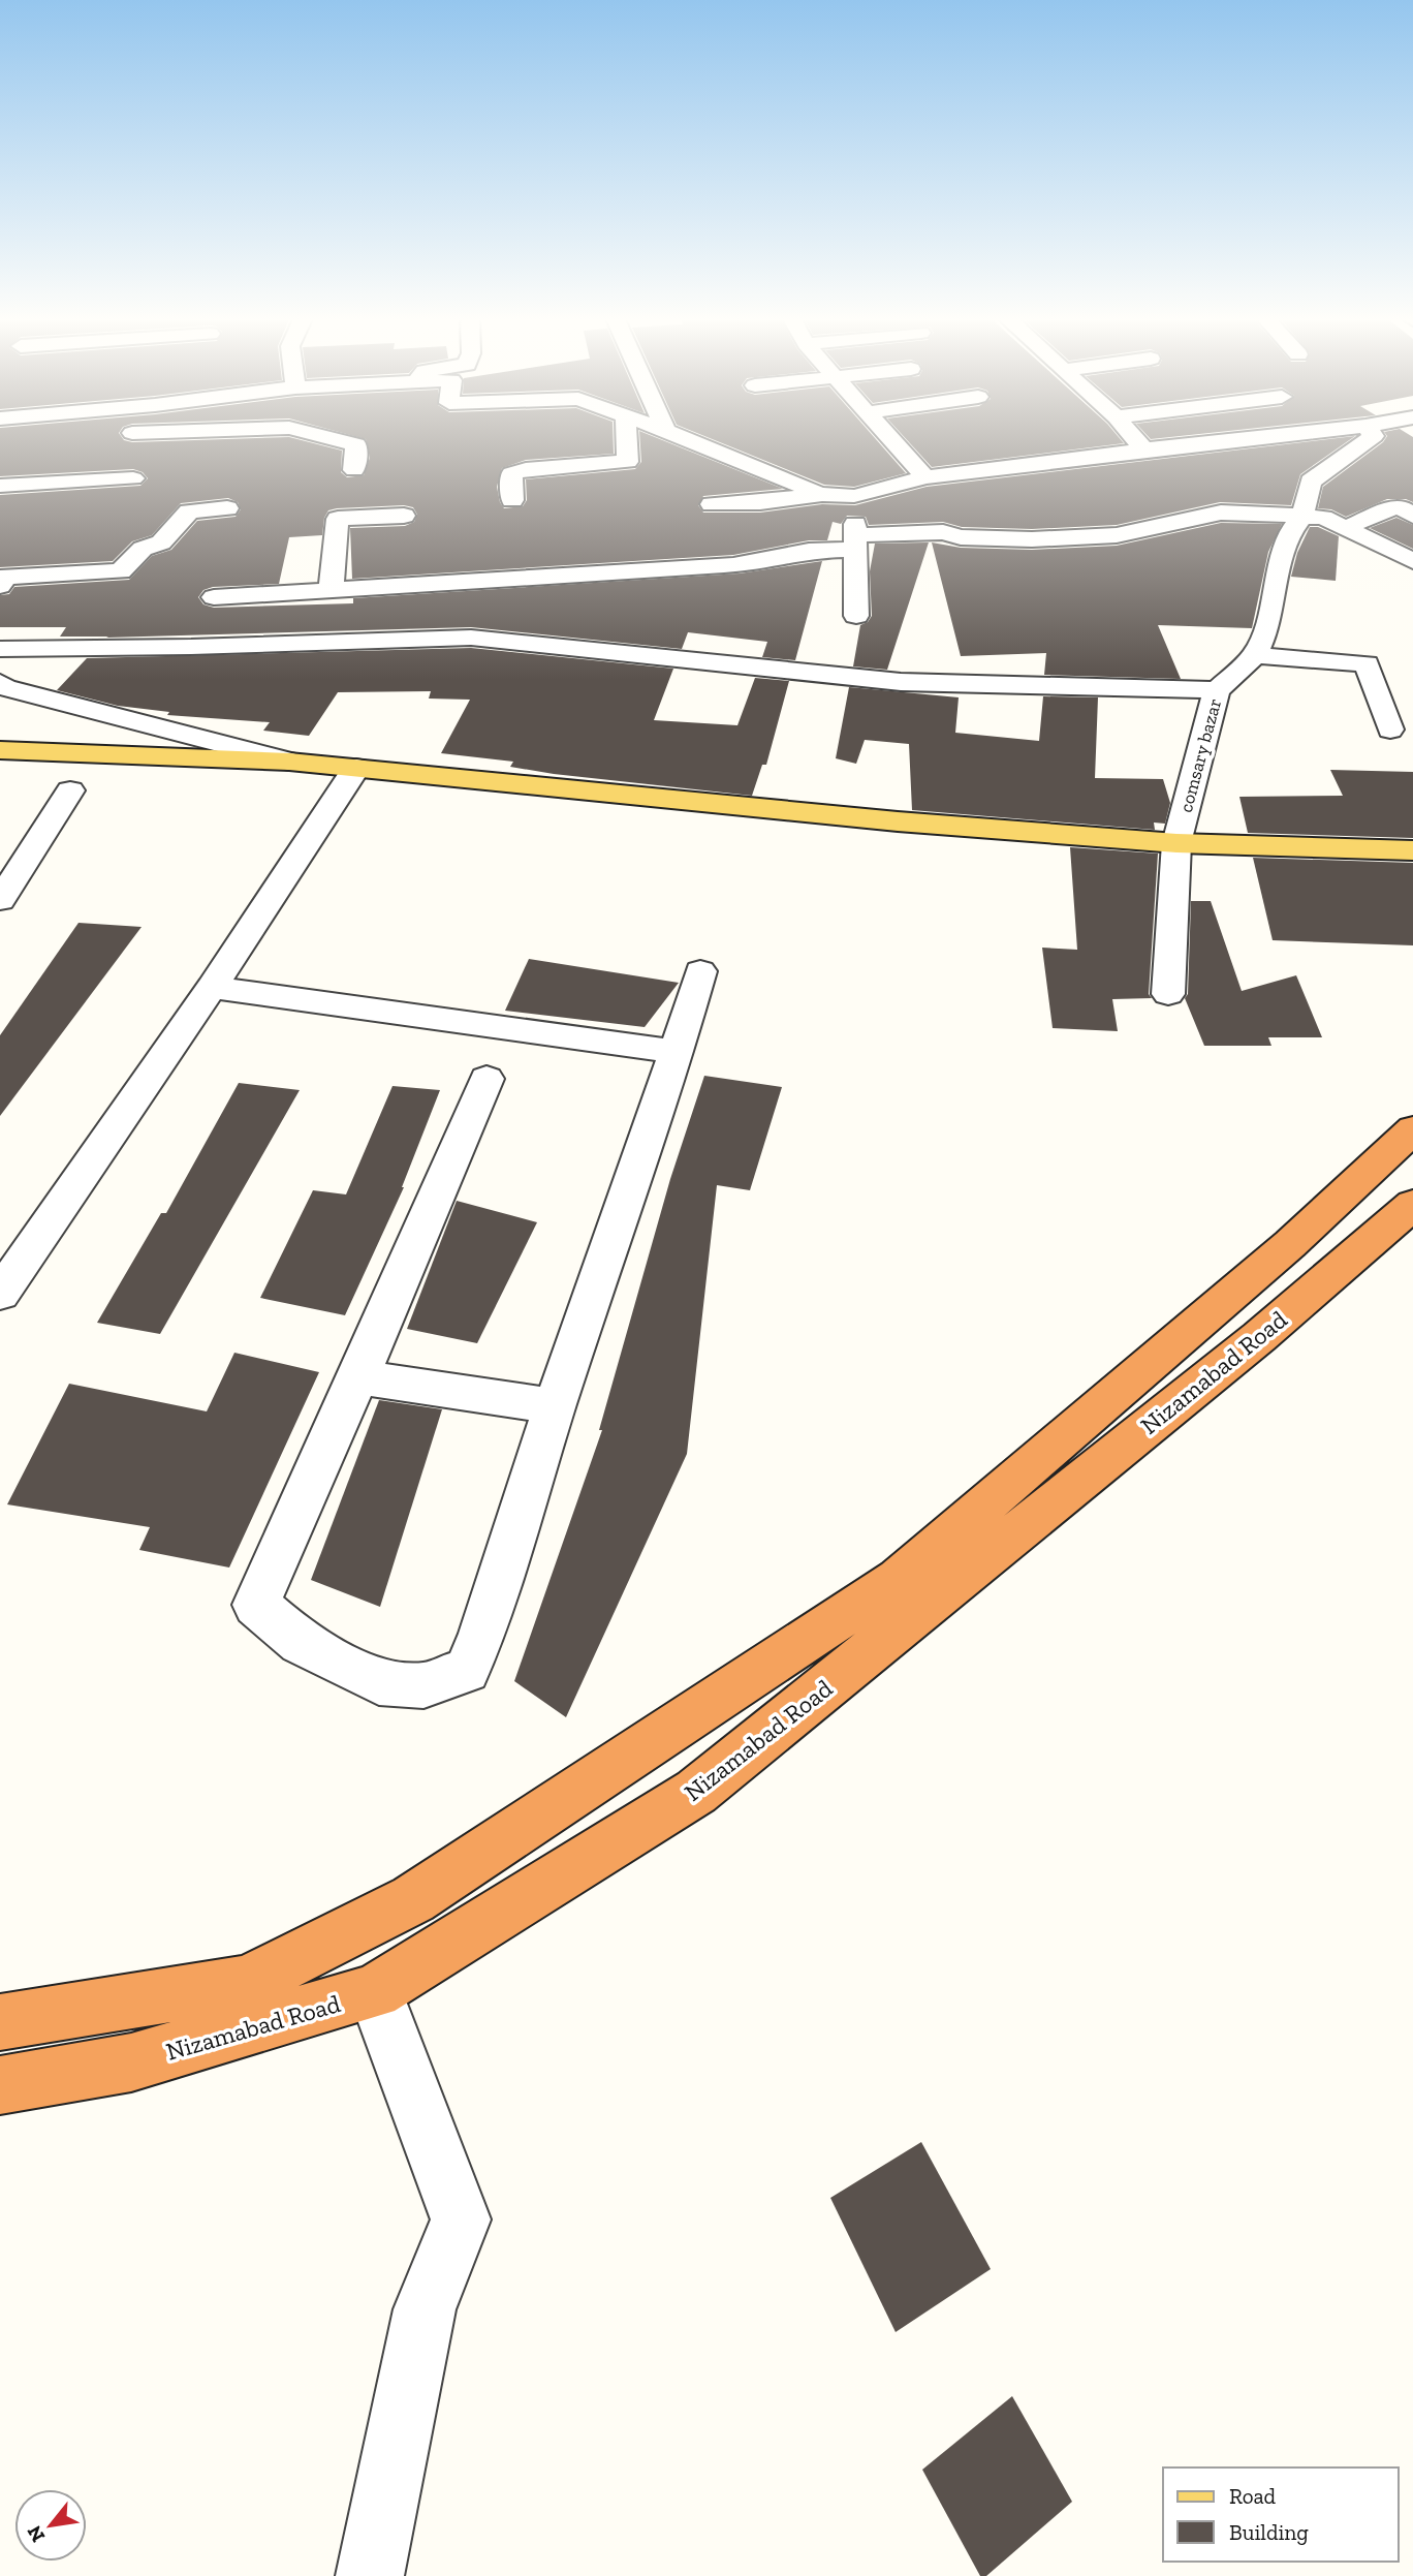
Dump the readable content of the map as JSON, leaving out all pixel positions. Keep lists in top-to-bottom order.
{
  "streets": {
    "highway": ["Nizamabad Road"],
    "street": ["comsary bazar"]
  },
  "legend": ["Road", "Building"],
  "north": "bottom left"
}
